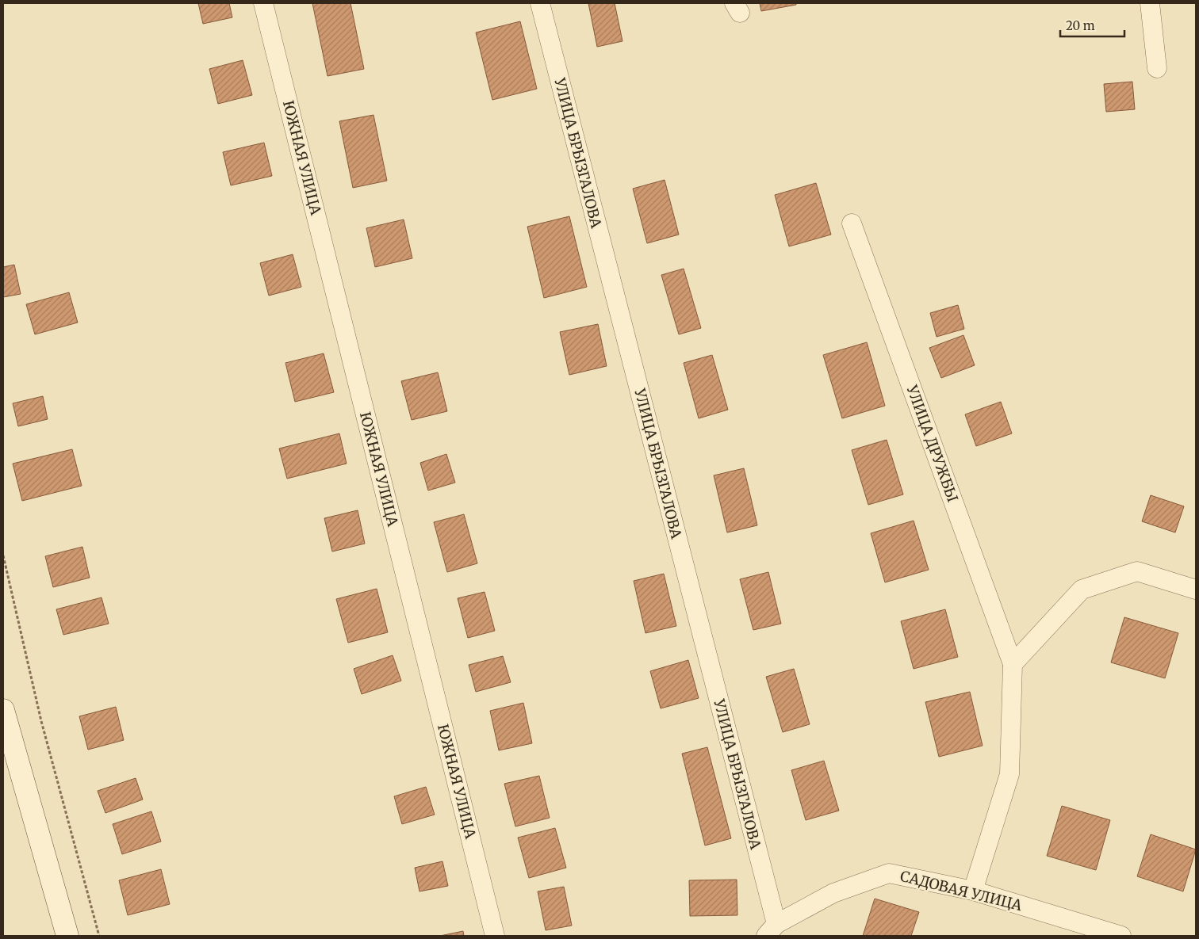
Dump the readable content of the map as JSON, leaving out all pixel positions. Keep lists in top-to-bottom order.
{
  "streets": {
    "street": [
      "УЛИЦА БРЫЗГАЛОВА",
      "ЮЖНАЯ УЛИЦА",
      "УЛИЦА ДРУЖБЫ",
      "САДОВАЯ УЛИЦА"
    ]
  },
  "crossings": [
    ["УЛИЦА БРЫЗГАЛОВА", "САДОВАЯ УЛИЦА"],
    ["УЛИЦА ДРУЖБЫ", "САДОВАЯ УЛИЦА"]
  ],
  "scale_bar": "20 m"
}
